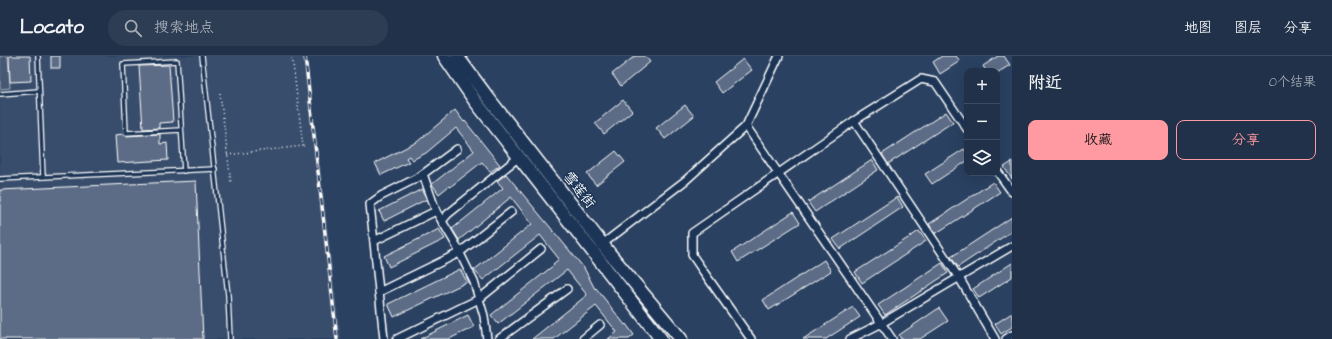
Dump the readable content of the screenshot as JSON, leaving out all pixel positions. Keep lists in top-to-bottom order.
{
  "streets": {
    "main road": ["雪莲街"]
  },
  "page": {
    "header": "Locato",
    "search": "搜索地点",
    "nav": ["地图", "图层", "分享"],
    "heading": ["附近", "0个结果"],
    "map_buttons": ["+", "−"],
    "buttons": ["收藏", "分享"]
  }
}
